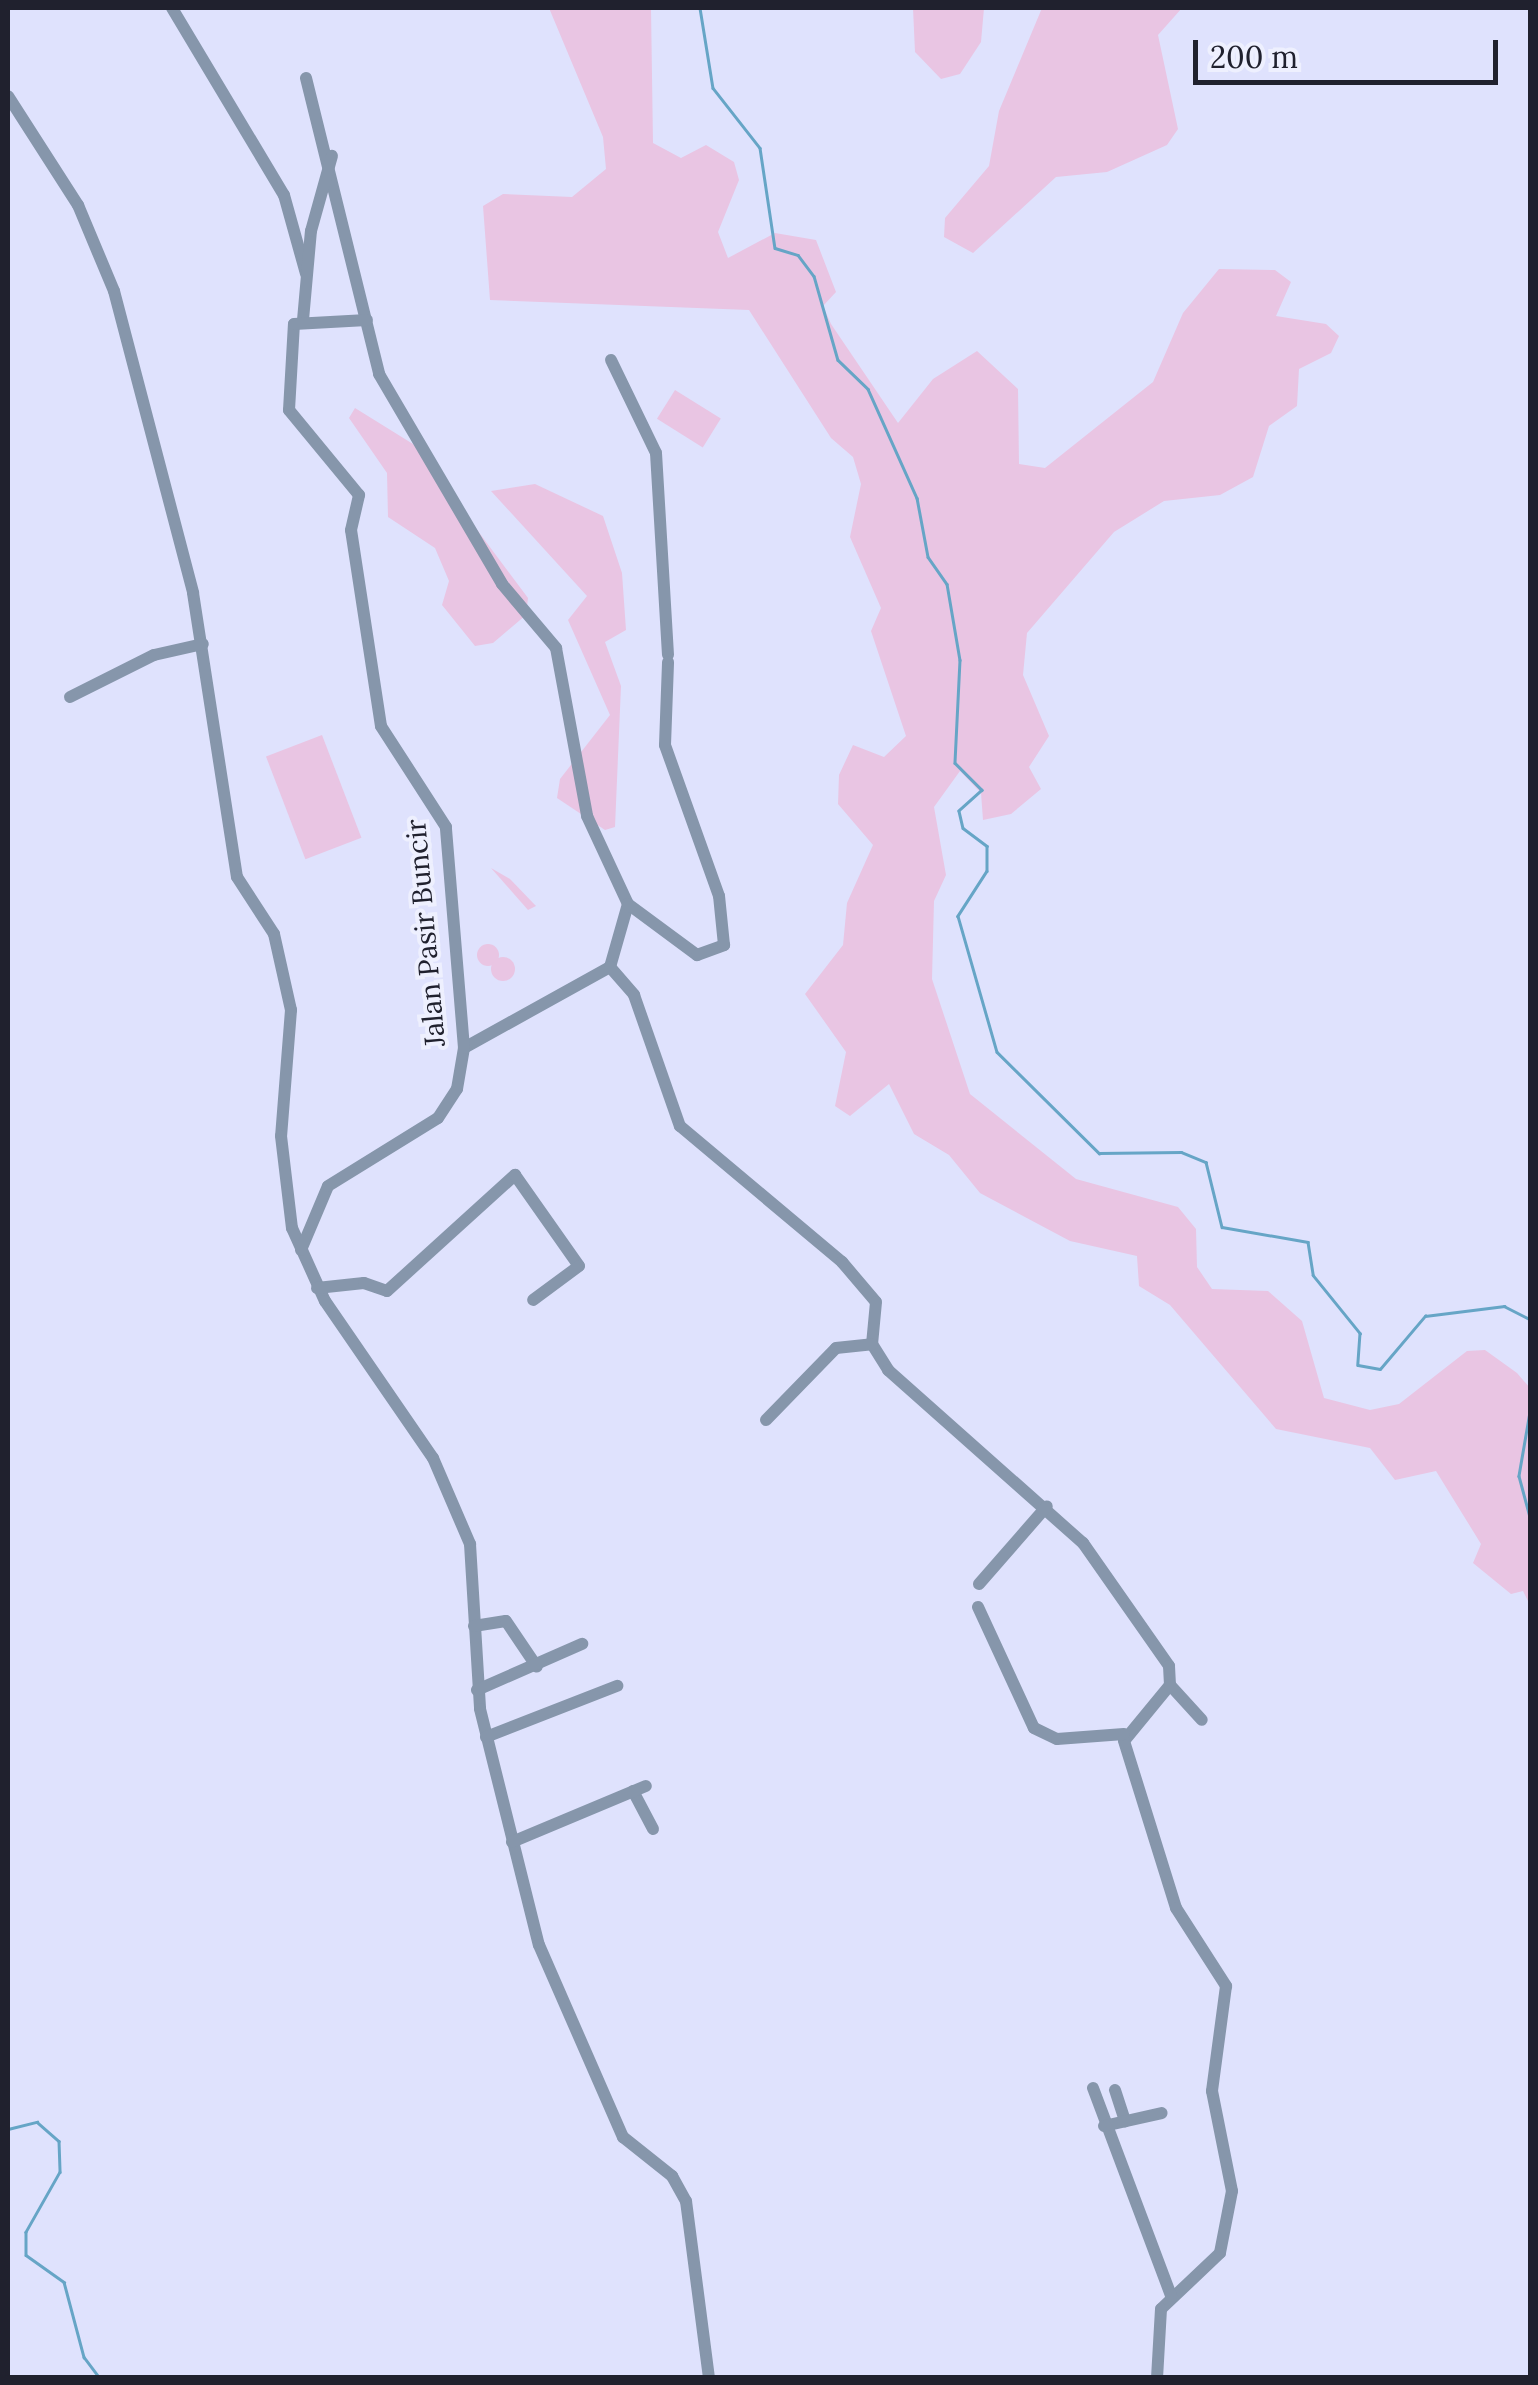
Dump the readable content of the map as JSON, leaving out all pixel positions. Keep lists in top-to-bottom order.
{
  "streets": {
    "street": ["Jalan Pasir Buncir"]
  },
  "scale_bar": "200 m"
}
